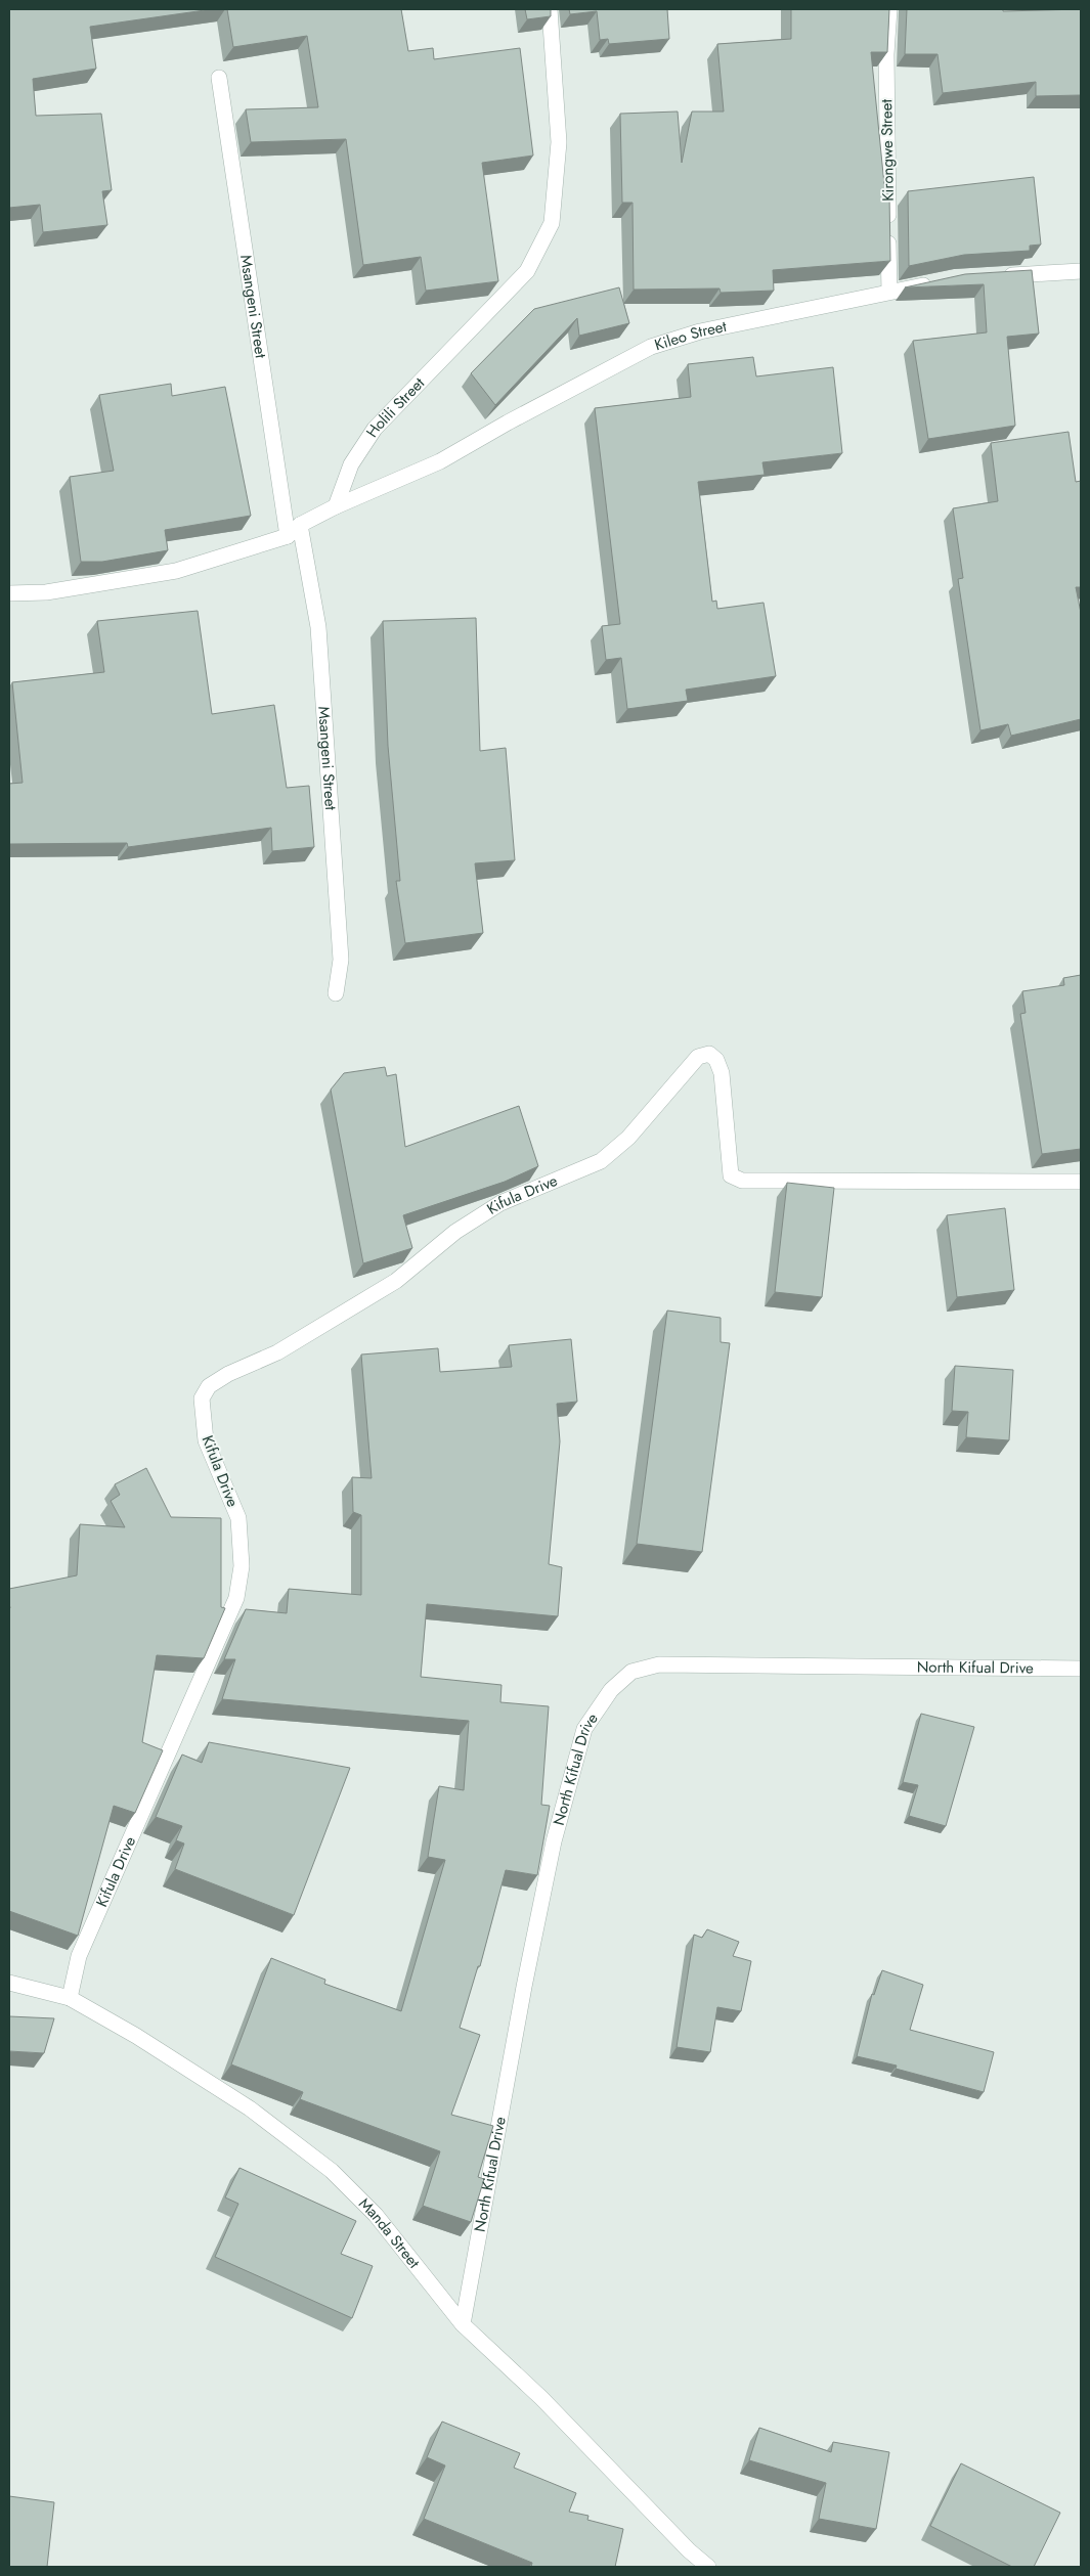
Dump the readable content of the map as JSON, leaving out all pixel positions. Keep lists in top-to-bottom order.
{
  "streets": {
    "street": [
      "Kirongwe Street",
      "Msangeni Street",
      "Kileo Street",
      "Holili Street",
      "Kifula Drive",
      "North Kifual Drive",
      "Manda Street"
    ]
  },
  "crossings": [
    ["Kirongwe Street", "Kileo Street"],
    ["Kileo Street", "Holili Street"],
    ["Kifula Drive", "Manda Street"],
    ["North Kifual Drive", "Manda Street"]
  ]
}
